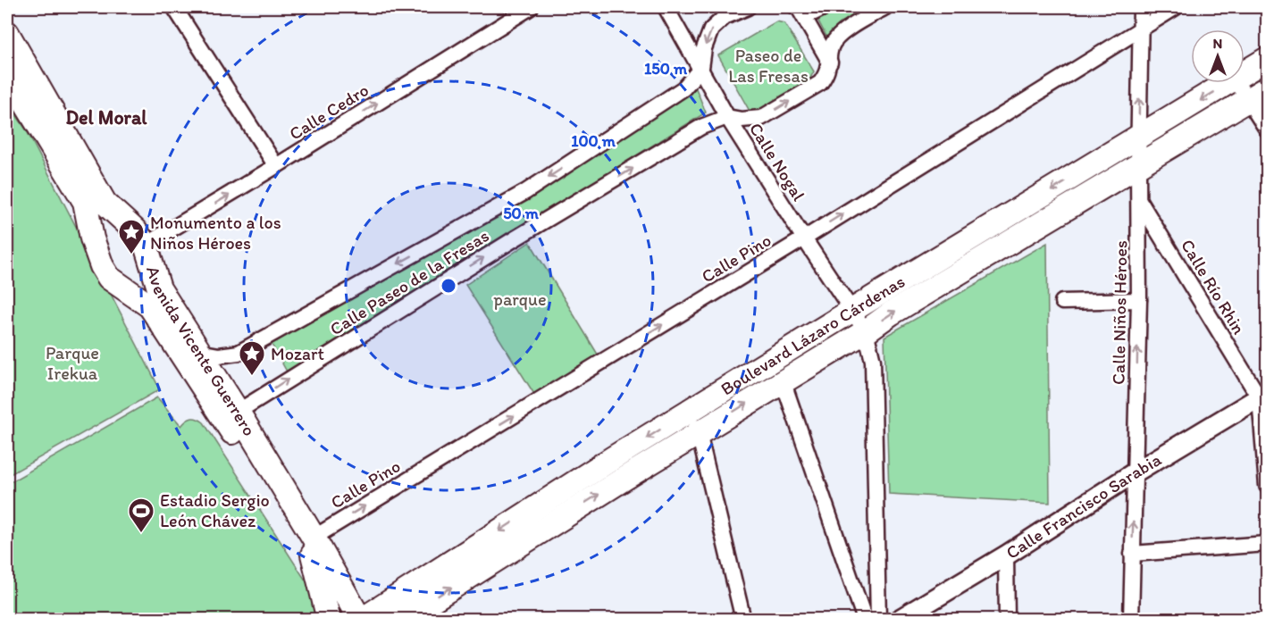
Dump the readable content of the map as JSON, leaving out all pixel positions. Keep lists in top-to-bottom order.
{
  "streets": {
    "main road": ["Boulevard Lázaro Cárdenas", "Avenida Vicente Guerrero"],
    "street": [
      "Calle Cedro",
      "Calle Nogal",
      "Calle Pino",
      "Calle Paseo de la Fresas",
      "Calle Río Rhin",
      "Calle Niños Héroes",
      "Calle Francisco Sarabia"
    ]
  },
  "crossings": [
    ["Calle Cedro", "Avenida Vicente Guerrero"],
    ["Calle Nogal", "Calle Pino"],
    ["Calle Nogal", "Calle Paseo de la Fresas"],
    ["Calle Nogal", "Boulevard Lázaro Cárdenas"],
    ["Calle Pino", "Calle Niños Héroes"],
    ["Calle Pino", "Avenida Vicente Guerrero"],
    ["Calle Paseo de la Fresas", "Avenida Vicente Guerrero"],
    ["Calle Río Rhin", "Calle Niños Héroes"],
    ["Calle Río Rhin", "Calle Francisco Sarabia"],
    ["Calle Niños Héroes", "Boulevard Lázaro Cárdenas"],
    ["Calle Niños Héroes", "Calle Francisco Sarabia"],
    ["Boulevard Lázaro Cárdenas", "Avenida Vicente Guerrero"]
  ],
  "one_way": ["Calle Cedro", "Calle Pino", "Calle Niños Héroes"],
  "districts": ["Del Moral"],
  "parks": ["Paseo de Las Fresas", "parque", "Parque Irekua"],
  "places": {
    "place": ["Monumento a los Niños Héroes", "Mozart"],
    "sports": ["Estadio Sergio León Chávez"]
  },
  "north": "top",
  "rings": ["150 m", "100 m", "50 m"]
}
